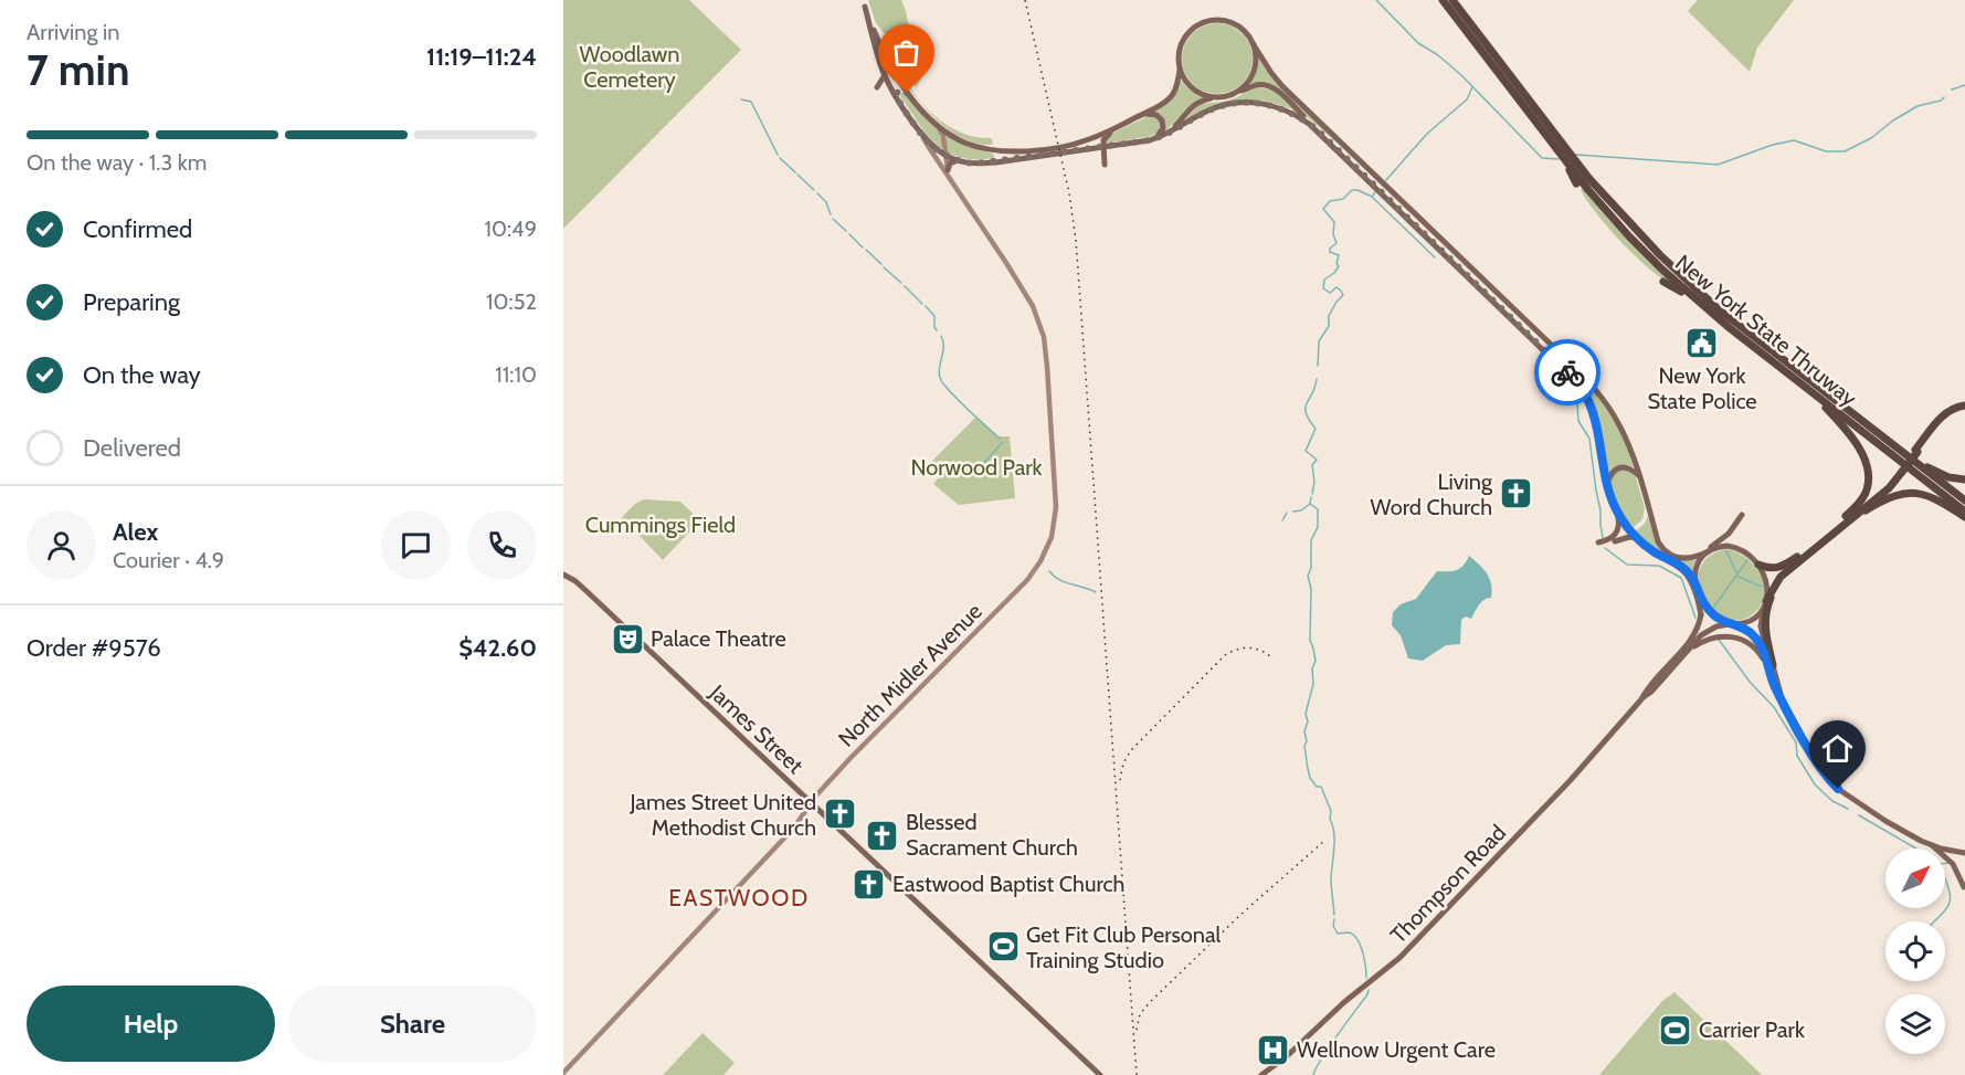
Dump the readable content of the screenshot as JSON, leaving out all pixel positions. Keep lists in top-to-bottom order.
{
  "streets": {
    "highway": ["New York State Thruway"],
    "main road": ["North Midler Avenue", "James Street", "Thompson Road"]
  },
  "crossings": [
    ["North Midler Avenue", "James Street"]
  ],
  "districts": ["EASTWOOD"],
  "parks": ["Woodlawn Cemetery", "Norwood Park", "Cummings Field"],
  "places": {
    "public building": ["New York State Police"],
    "church": [
      "Living Word Church",
      "James Street United Methodist Church",
      "Blessed Sacrament Church",
      "Eastwood Baptist Church"
    ],
    "theatre": ["Palace Theatre"],
    "sports": ["Get Fit Club Personal Training Studio", "Carrier Park"],
    "hospital": ["Wellnow Urgent Care"]
  },
  "north": "top right",
  "page": {
    "heading": ["7 min", "Arriving in", "11:19–11:24"],
    "panel": [
      "Alex",
      "Courier · 4.9",
      "Order #9576",
      "$42.60"
    ],
    "bar": "On the way · 1.3 km",
    "list": [
      ["Confirmed", "10:49"],
      ["Preparing", "10:52"],
      ["On the way", "11:10"],
      "Delivered"
    ],
    "buttons": ["Help", "Share"]
  }
}
